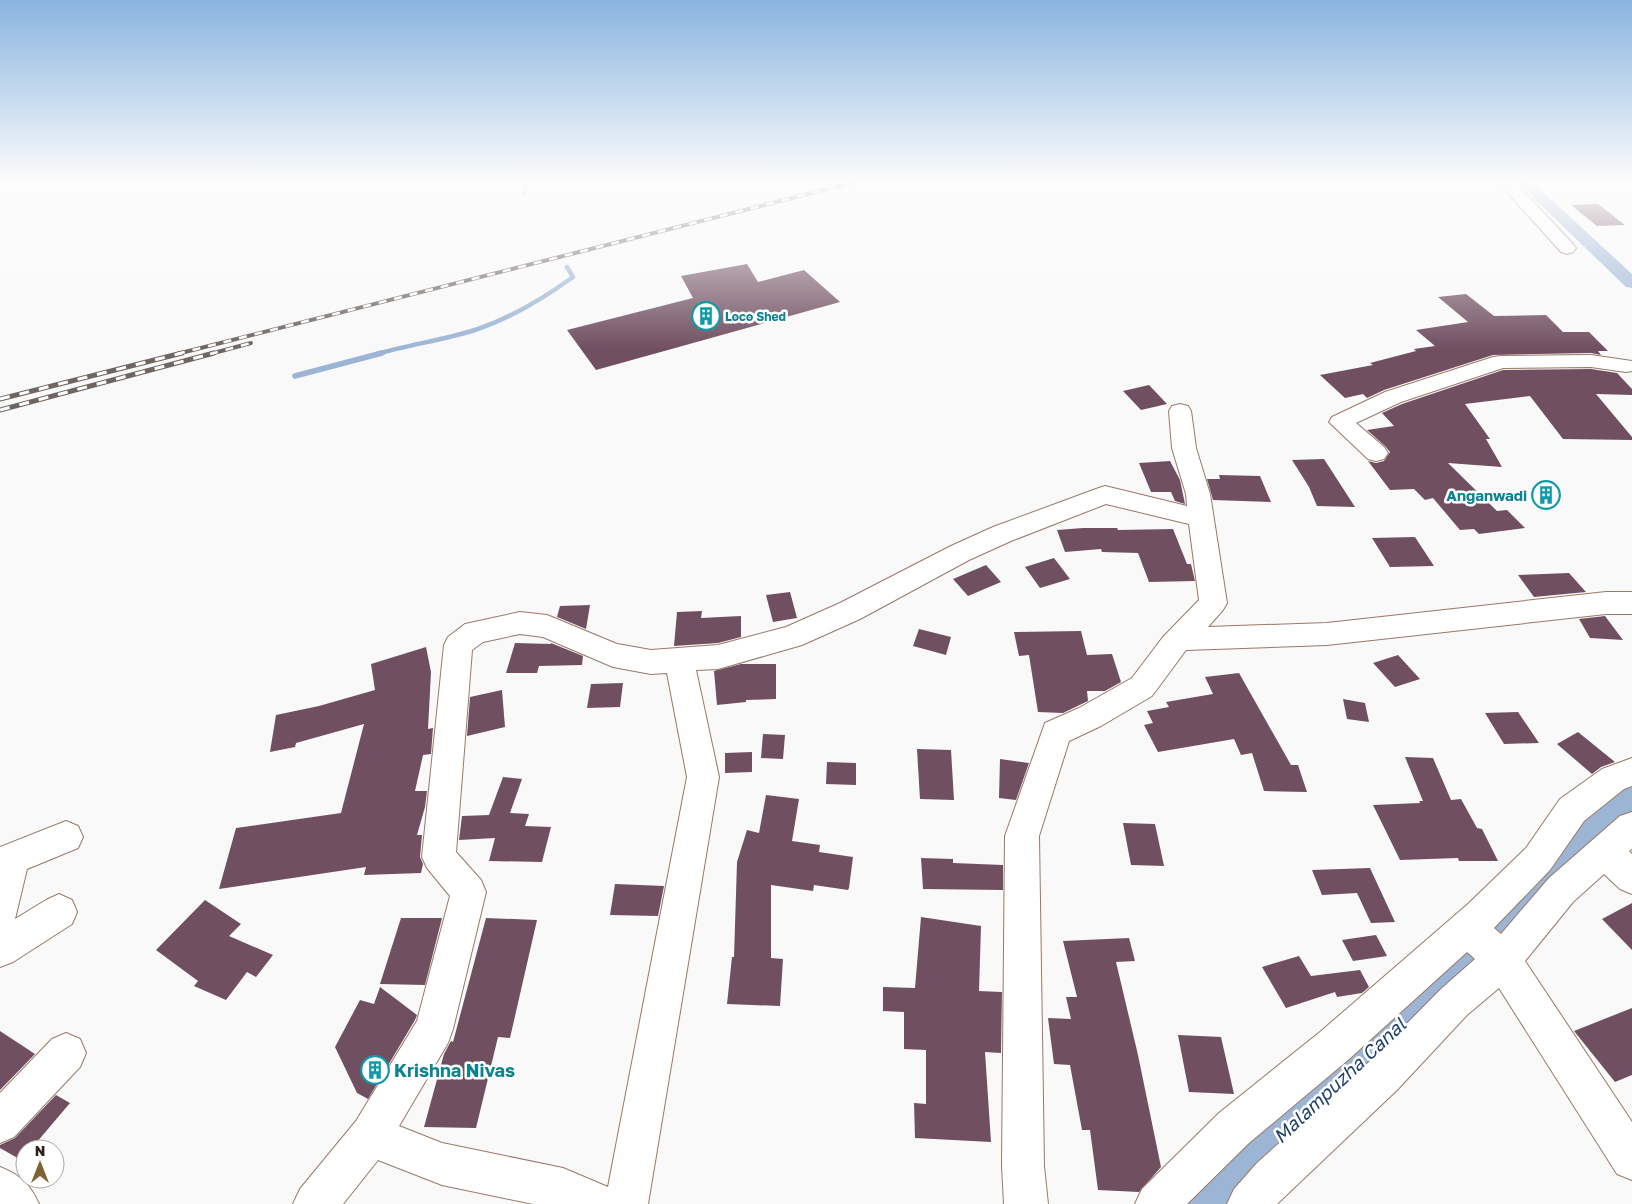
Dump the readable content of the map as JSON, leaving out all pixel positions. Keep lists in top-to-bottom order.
{
  "water": ["Malampuzha Canal"],
  "places": {
    "building": ["Loco Shed", "Anganwadi", "Krishna Nivas"]
  },
  "north": "top"
}
